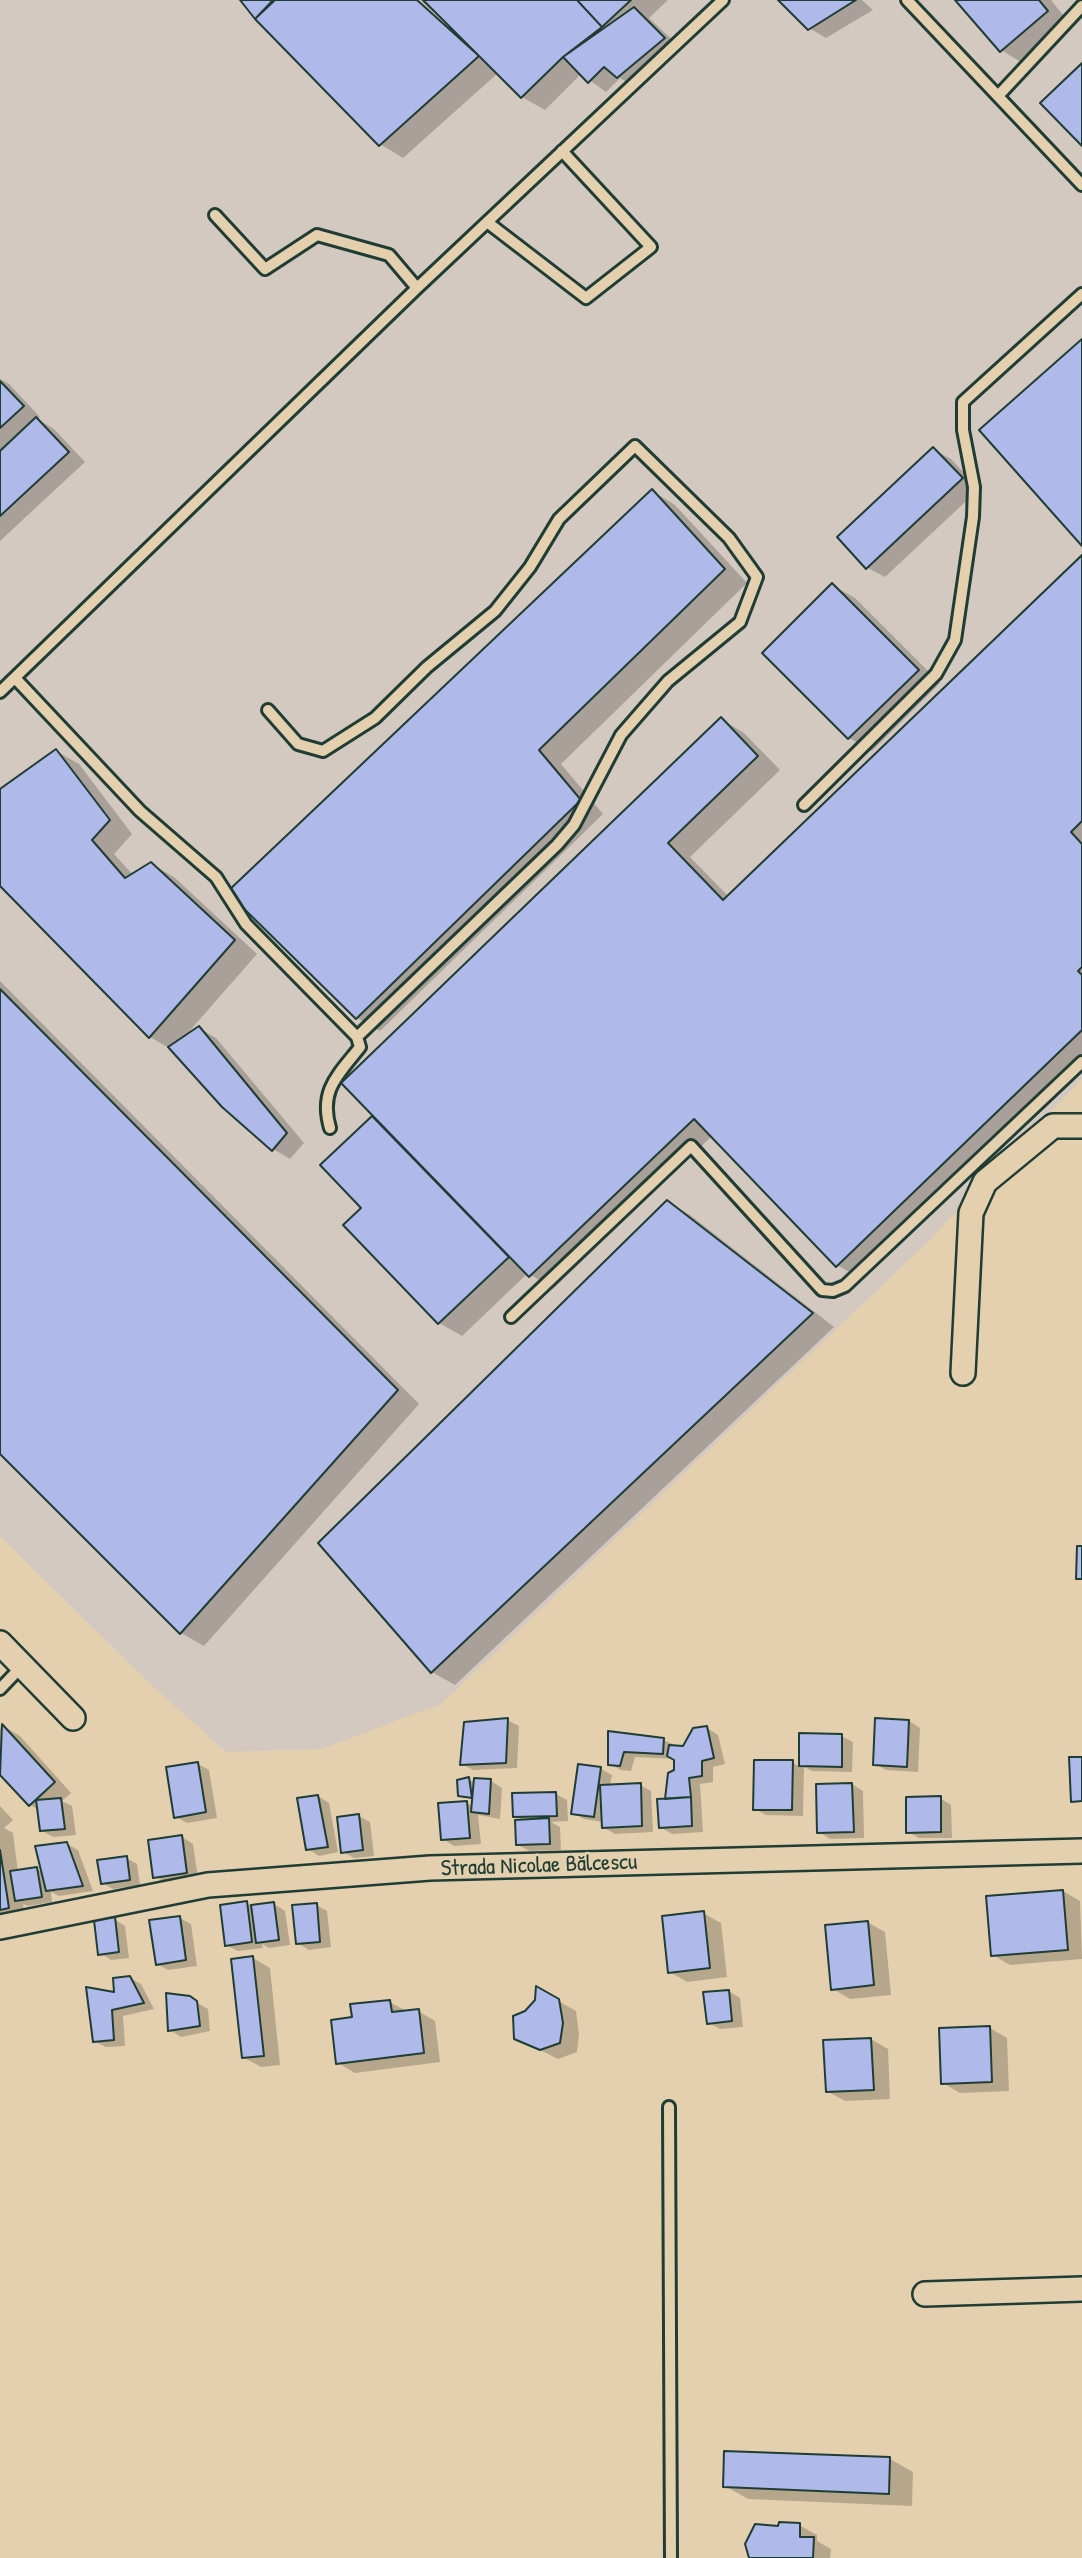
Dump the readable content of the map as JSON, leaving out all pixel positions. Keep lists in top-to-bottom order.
{
  "streets": {
    "street": ["Strada Nicolae Bălcescu"]
  }
}
